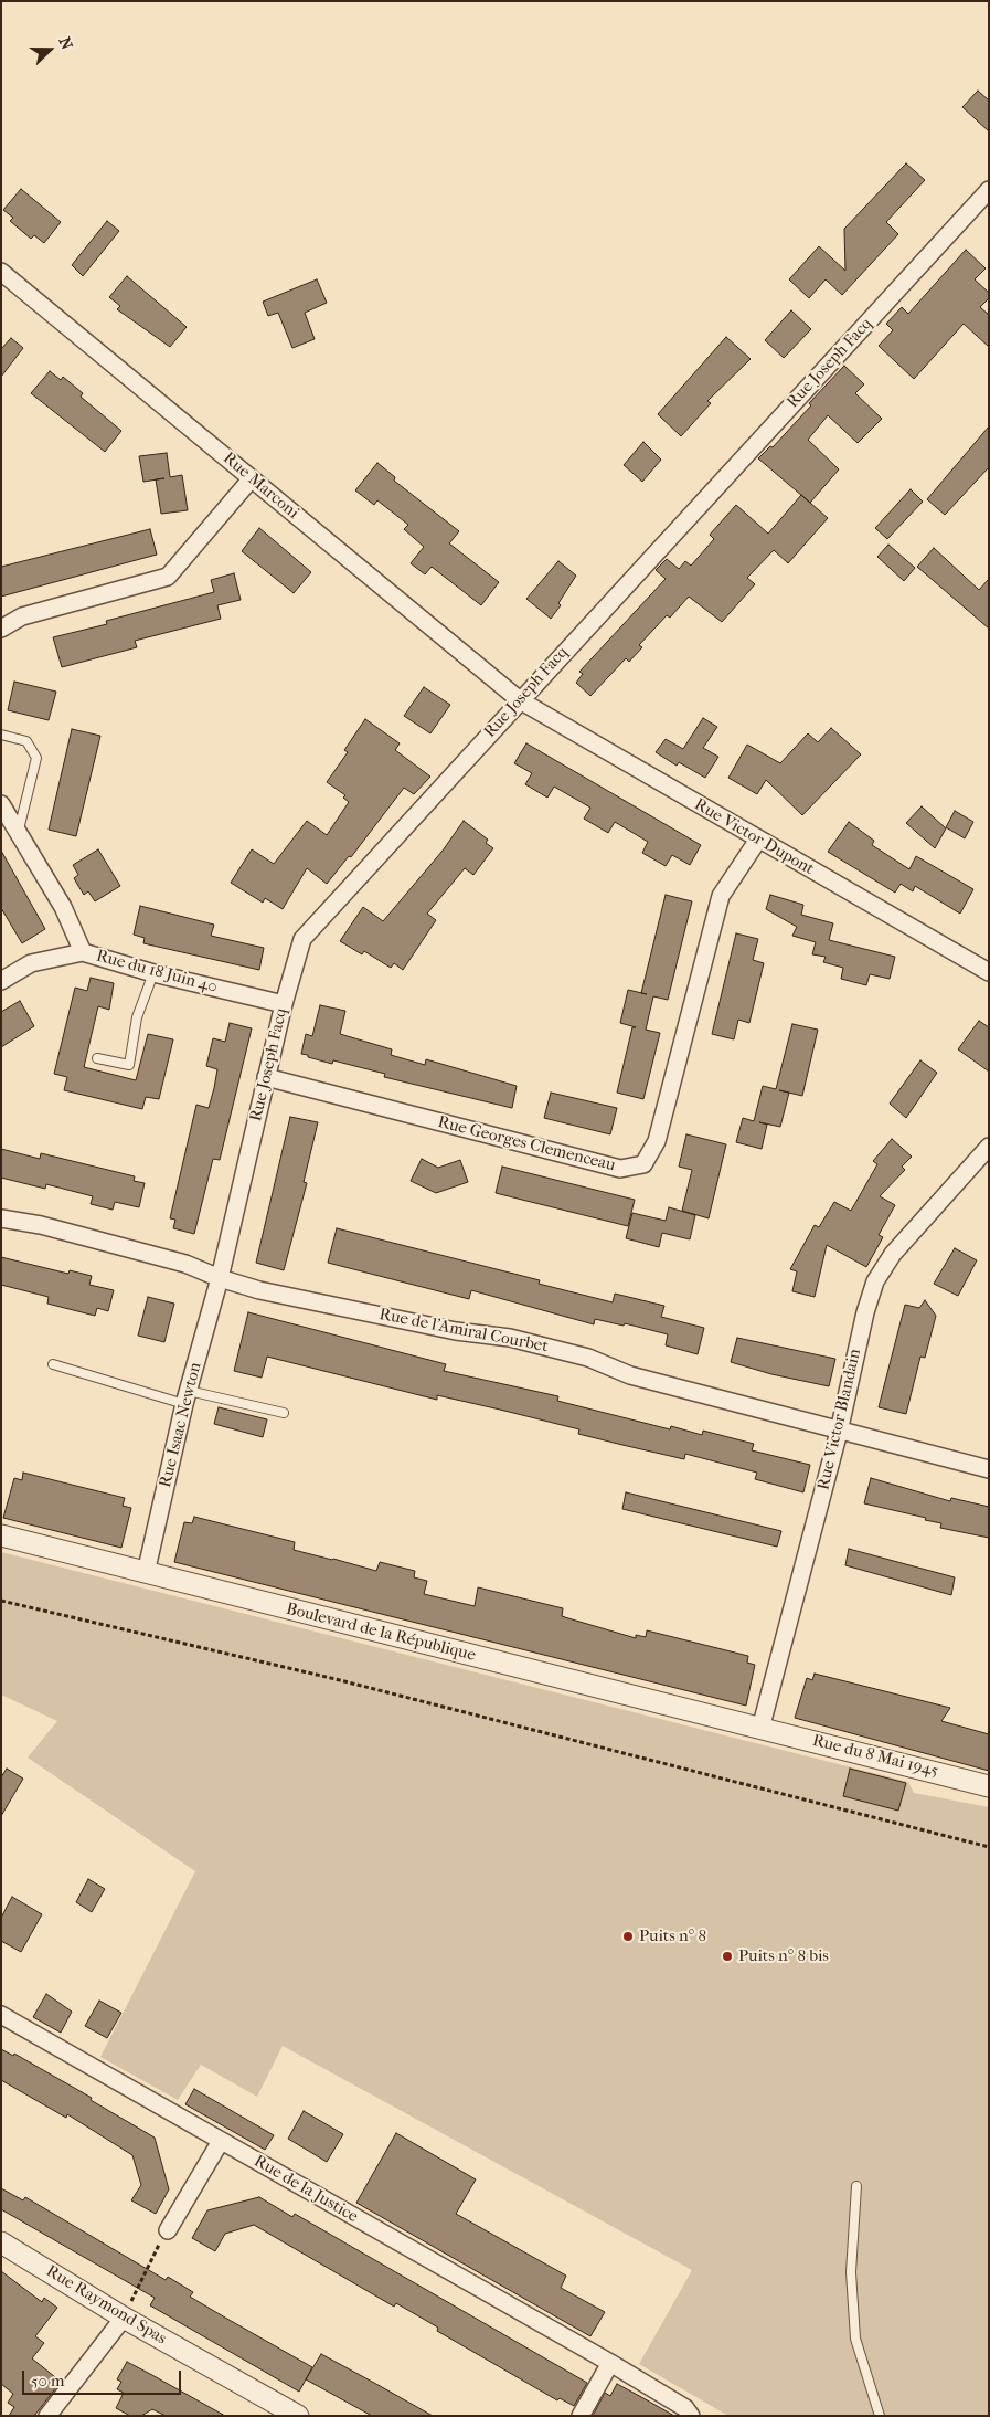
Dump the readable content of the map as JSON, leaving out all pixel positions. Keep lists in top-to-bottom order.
{
  "streets": {
    "street": [
      "Rue Joseph Facq",
      "Rue Marconi",
      "Rue Victor Dupont",
      "Rue du 18 Juin 40",
      "Rue Georges Clemenceau",
      "Rue de l'Amiral Courbet",
      "Rue Victor Blandain",
      "Rue Isaac Newton",
      "Boulevard de la République",
      "Rue du 8 Mai 1945",
      "Rue de la Justice",
      "Rue Raymond Spas"
    ]
  },
  "crossings": [
    ["Rue Joseph Facq", "Rue Marconi"],
    ["Rue Joseph Facq", "Rue Victor Dupont"],
    ["Rue Joseph Facq", "Rue du 18 Juin 40"],
    ["Rue Joseph Facq", "Rue Georges Clemenceau"],
    ["Rue Joseph Facq", "Rue de l'Amiral Courbet"],
    ["Rue Joseph Facq", "Rue Isaac Newton"],
    ["Rue Marconi", "Rue Victor Dupont"],
    ["Rue Victor Dupont", "Rue Georges Clemenceau"],
    ["Rue de l'Amiral Courbet", "Rue Victor Blandain"],
    ["Rue de l'Amiral Courbet", "Rue Isaac Newton"],
    ["Rue Victor Blandain", "Boulevard de la République"],
    ["Rue Victor Blandain", "Rue du 8 Mai 1945"],
    ["Rue Isaac Newton", "Boulevard de la République"],
    ["Boulevard de la République", "Rue du 8 Mai 1945"]
  ],
  "places": ["Puits n° 8", "Puits n° 8 bis"],
  "scale_bar": "50 m",
  "north": "right"
}
